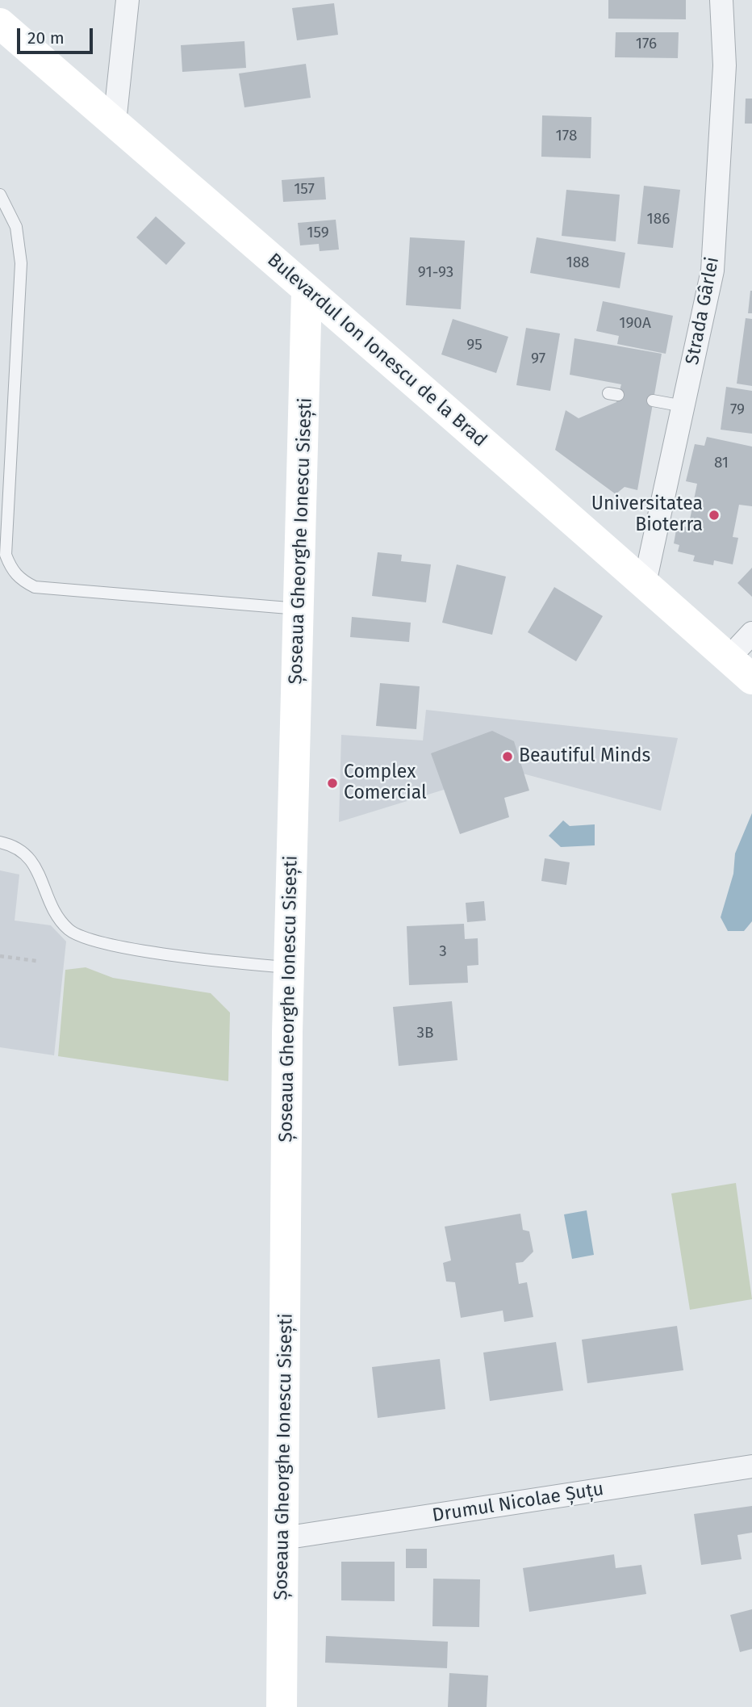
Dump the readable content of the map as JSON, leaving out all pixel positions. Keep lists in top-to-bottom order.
{
  "streets": {
    "main road": ["Bulevardul Ion Ionescu de la Brad", "Șoseaua Gheorghe Ionescu Sisești"],
    "street": ["Strada Gârlei", "Drumul Nicolae Șuțu"]
  },
  "crossings": [
    ["Strada Gârlei", "Bulevardul Ion Ionescu de la Brad"],
    ["Bulevardul Ion Ionescu de la Brad", "Șoseaua Gheorghe Ionescu Sisești"],
    ["Șoseaua Gheorghe Ionescu Sisești", "Drumul Nicolae Șuțu"]
  ],
  "places": ["Universitatea Bioterra", "Beautiful Minds", "Complex Comercial"],
  "house_numbers": [
    "176",
    "178",
    "157",
    "186",
    "159",
    "188",
    "91-93",
    "190A",
    "95",
    "97",
    "79",
    "81",
    "3",
    "3B"
  ],
  "scale_bar": "20 m"
}
